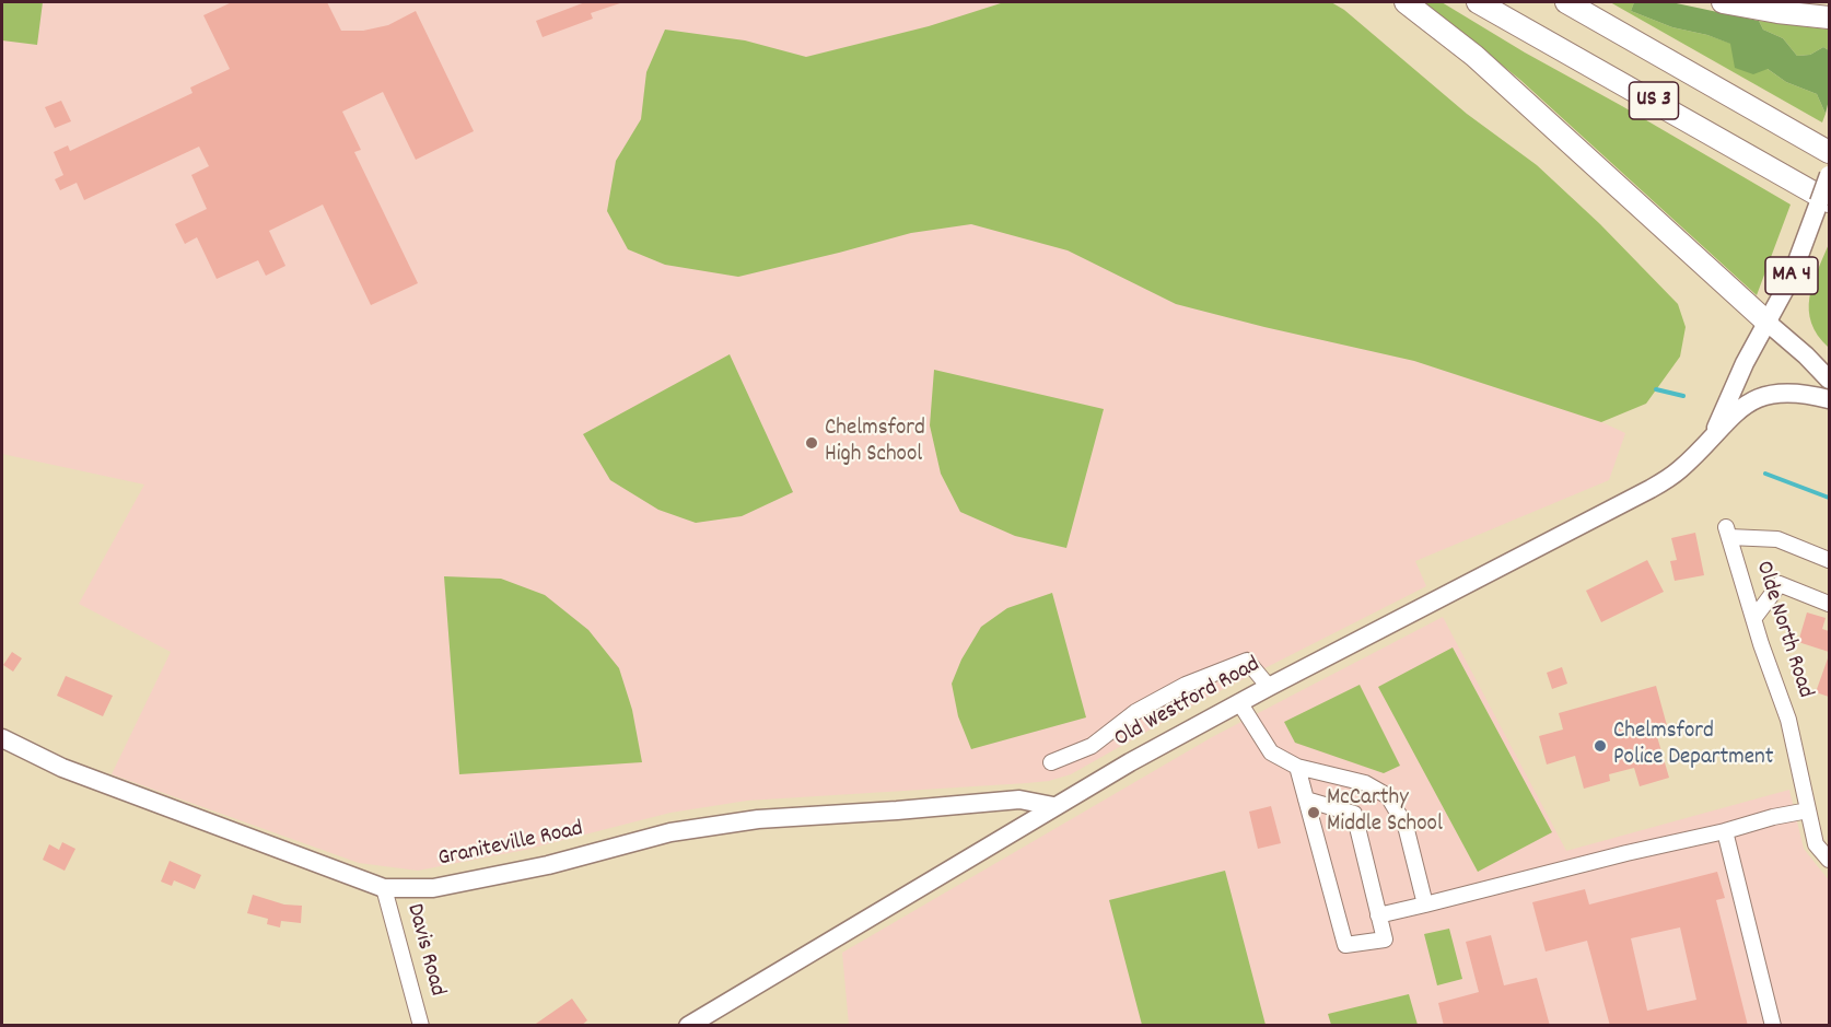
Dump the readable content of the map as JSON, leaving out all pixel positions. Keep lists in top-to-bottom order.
{
  "streets": {
    "highway": ["US 3"],
    "main road": ["MA 4", "Old Westford Road", "Graniteville Road"],
    "street": ["Olde North Road", "Davis Road"]
  },
  "crossings": [
    ["MA 4", "Old Westford Road"],
    ["Old Westford Road", "Graniteville Road"],
    ["Graniteville Road", "Davis Road"]
  ],
  "places": ["Chelmsford High School", "Chelmsford Police Department", "McCarthy Middle School"]
}
